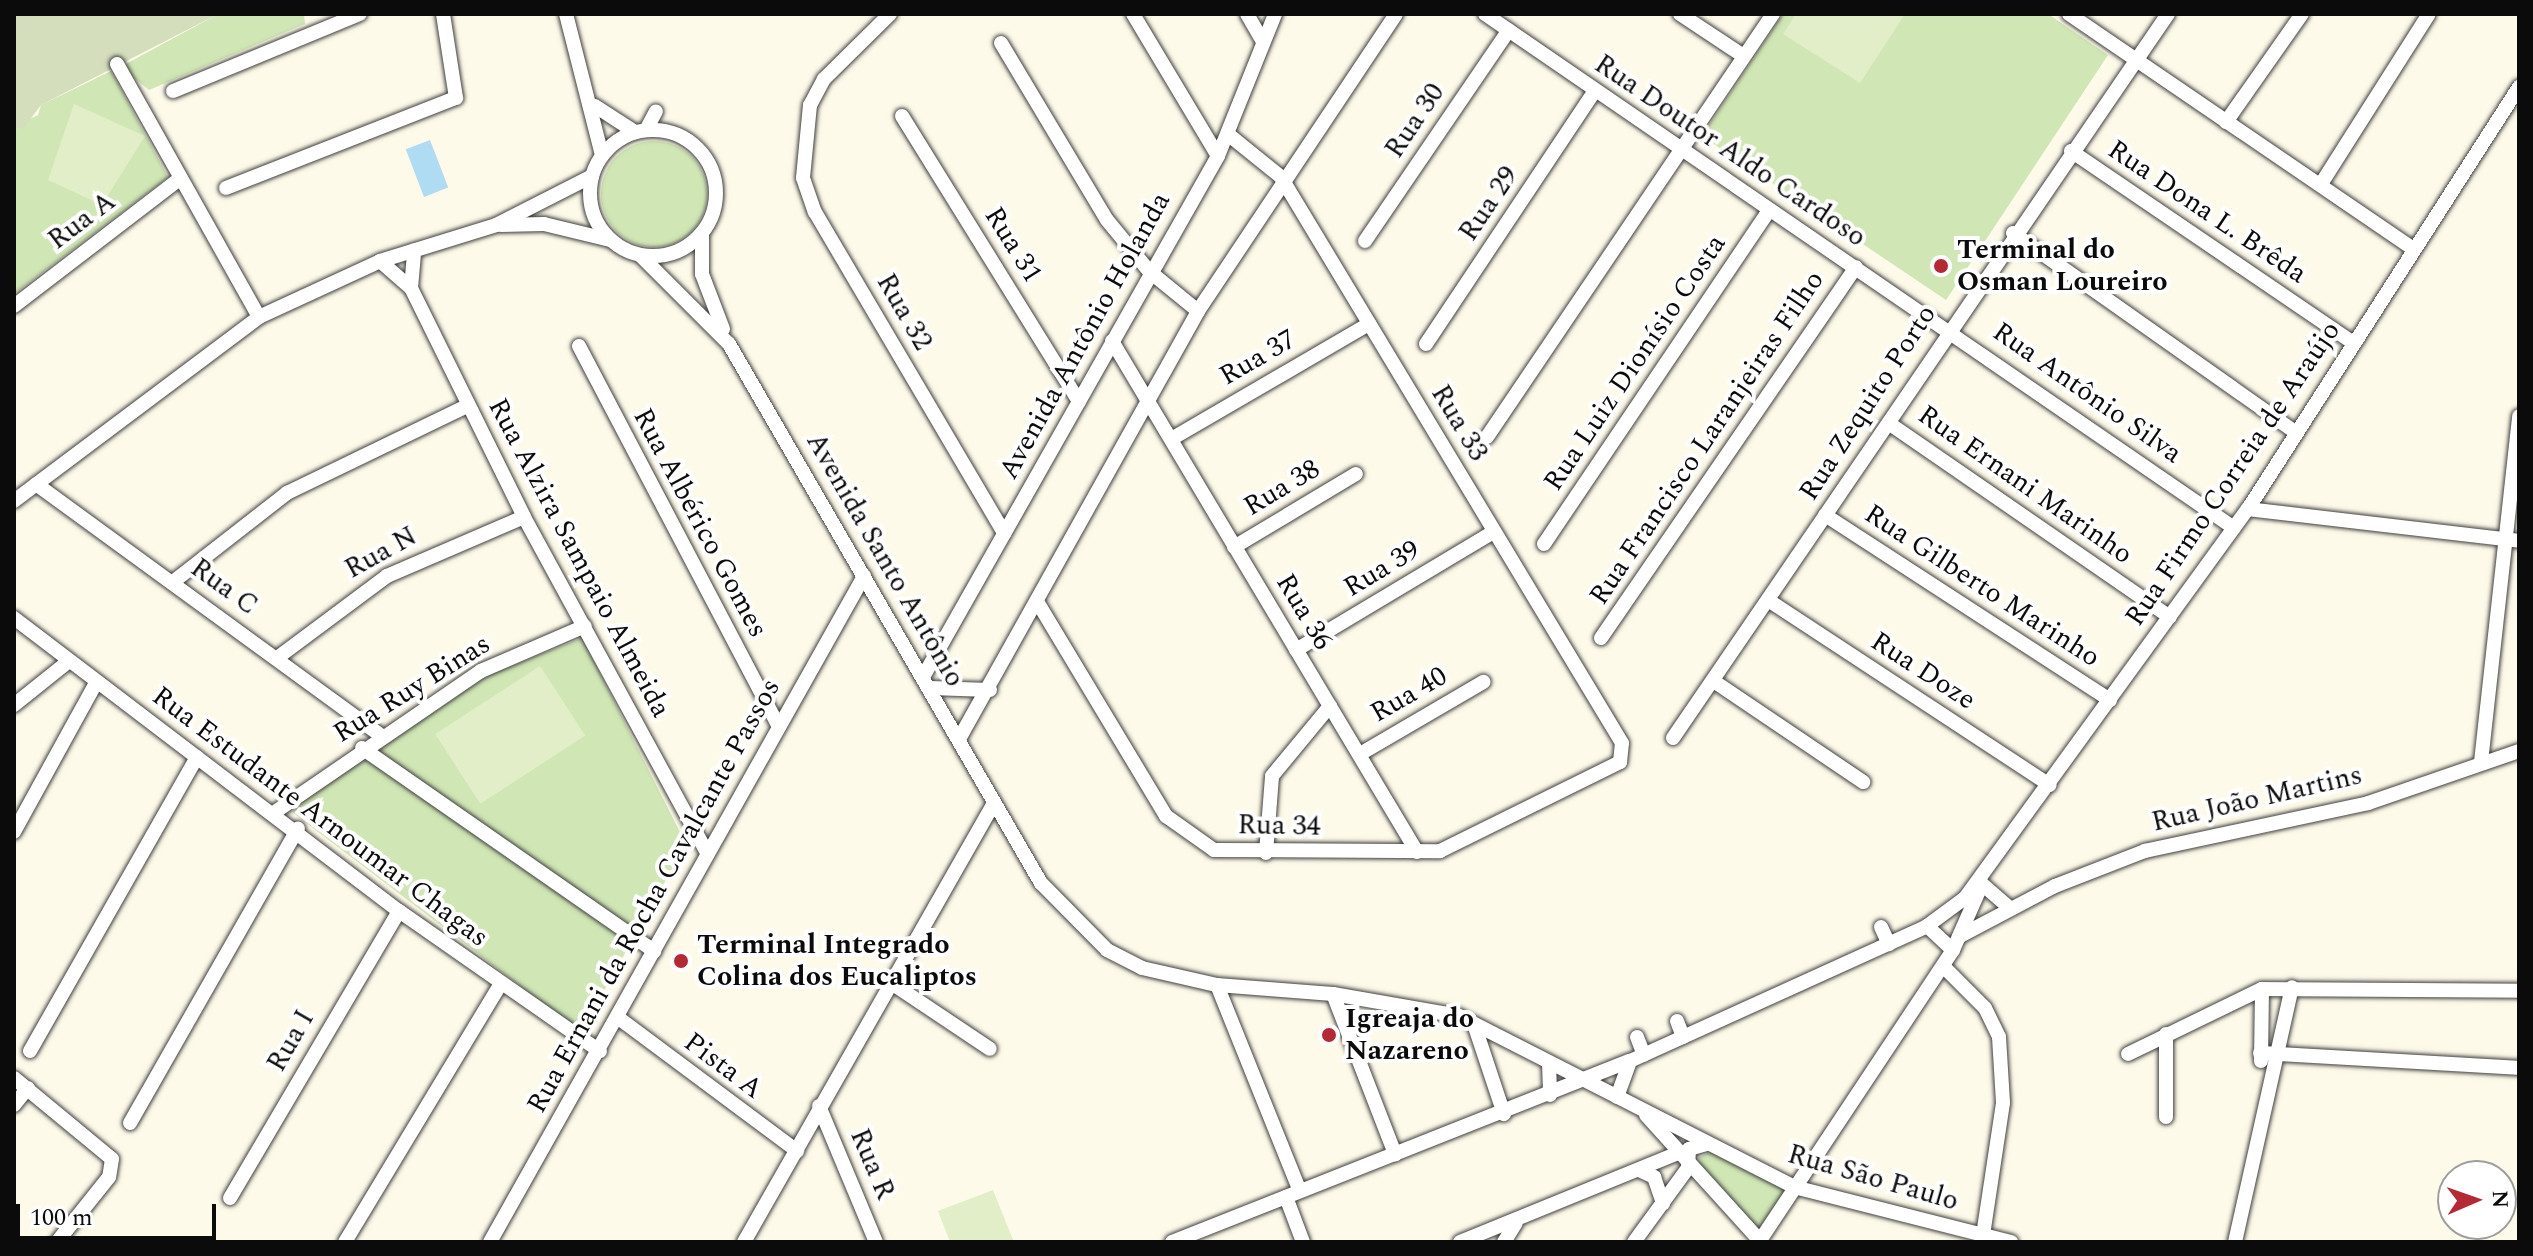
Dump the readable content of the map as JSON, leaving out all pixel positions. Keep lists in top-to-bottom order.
{
  "streets": {
    "street": [
      "Rua 30",
      "Rua Doutor Aldo Cardoso",
      "Rua 29",
      "Rua Dona L. Brêda",
      "Rua A",
      "Rua 31",
      "Rua 32",
      "Avenida Antônio Holanda",
      "Rua 37",
      "Rua Luiz Dionísio Costa",
      "Rua Antônio Silva",
      "Rua Zequito Porto",
      "Rua 33",
      "Rua Francisco Laranjeiras Filho",
      "Rua Firmo Correia de Araújo",
      "Rua Ernani Marinho",
      "Rua 38",
      "Rua Albérico Gomes",
      "Rua N",
      "Rua Alzira Sampaio Almeida",
      "Avenida Santo Antônio",
      "Rua 39",
      "Rua Gilberto Marinho",
      "Rua C",
      "Rua 36",
      "Rua Doze",
      "Rua Ruy Binas",
      "Rua 40",
      "Rua João Martins",
      "Rua Estudante Arnoumar Chagas",
      "Rua 34",
      "Rua Ernani da Rocha Cavalcante Passos",
      "Rua I",
      "Pista A",
      "Rua R",
      "Rua São Paulo"
    ]
  },
  "crossings": [
    ["Rua 30", "Rua Doutor Aldo Cardoso"],
    ["Rua Doutor Aldo Cardoso", "Rua 29"],
    ["Rua Doutor Aldo Cardoso", "Rua Luiz Dionísio Costa"],
    ["Rua Doutor Aldo Cardoso", "Rua Antônio Silva"],
    ["Rua Doutor Aldo Cardoso", "Rua Zequito Porto"],
    ["Rua Doutor Aldo Cardoso", "Rua Francisco Laranjeiras Filho"],
    ["Rua Dona L. Brêda", "Rua Zequito Porto"],
    ["Rua Dona L. Brêda", "Rua Firmo Correia de Araújo"],
    ["Rua 31", "Avenida Antônio Holanda"],
    ["Rua 32", "Avenida Antônio Holanda"],
    ["Avenida Antônio Holanda", "Rua 33"],
    ["Avenida Antônio Holanda", "Avenida Santo Antônio"],
    ["Avenida Antônio Holanda", "Rua 36"],
    ["Rua 37", "Rua 33"],
    ["Rua 37", "Rua 36"],
    ["Rua Antônio Silva", "Rua Zequito Porto"],
    ["Rua Antônio Silva", "Rua Firmo Correia de Araújo"],
    ["Rua Zequito Porto", "Rua Ernani Marinho"],
    ["Rua Zequito Porto", "Rua Gilberto Marinho"],
    ["Rua Zequito Porto", "Rua Doze"],
    ["Rua 33", "Rua 39"],
    ["Rua 33", "Rua 34"],
    ["Rua Firmo Correia de Araújo", "Rua Ernani Marinho"],
    ["Rua Firmo Correia de Araújo", "Rua Gilberto Marinho"],
    ["Rua Firmo Correia de Araújo", "Rua Doze"],
    ["Rua Firmo Correia de Araújo", "Rua João Martins"],
    ["Rua Firmo Correia de Araújo", "Rua São Paulo"],
    ["Rua 38", "Rua 36"],
    ["Rua Albérico Gomes", "Rua Ernani da Rocha Cavalcante Passos"],
    ["Rua N", "Rua Alzira Sampaio Almeida"],
    ["Rua N", "Rua C"],
    ["Rua Alzira Sampaio Almeida", "Rua Ruy Binas"],
    ["Rua Alzira Sampaio Almeida", "Rua Ernani da Rocha Cavalcante Passos"],
    ["Avenida Santo Antônio", "Rua Ernani da Rocha Cavalcante Passos"],
    ["Avenida Santo Antônio", "Rua São Paulo"],
    ["Rua 39", "Rua 36"],
    ["Rua C", "Rua Ruy Binas"],
    ["Rua 36", "Rua 40"],
    ["Rua 36", "Rua 34"],
    ["Rua Ruy Binas", "Rua Estudante Arnoumar Chagas"],
    ["Rua Estudante Arnoumar Chagas", "Rua Ernani da Rocha Cavalcante Passos"],
    ["Rua Estudante Arnoumar Chagas", "Rua I"],
    ["Rua Ernani da Rocha Cavalcante Passos", "Pista A"]
  ],
  "places": ["Terminal do Osman Loureiro", "Terminal Integrado Colina dos Eucaliptos", "Igreaja do Nazareno"],
  "scale_bar": "100 m",
  "north": "right"
}
